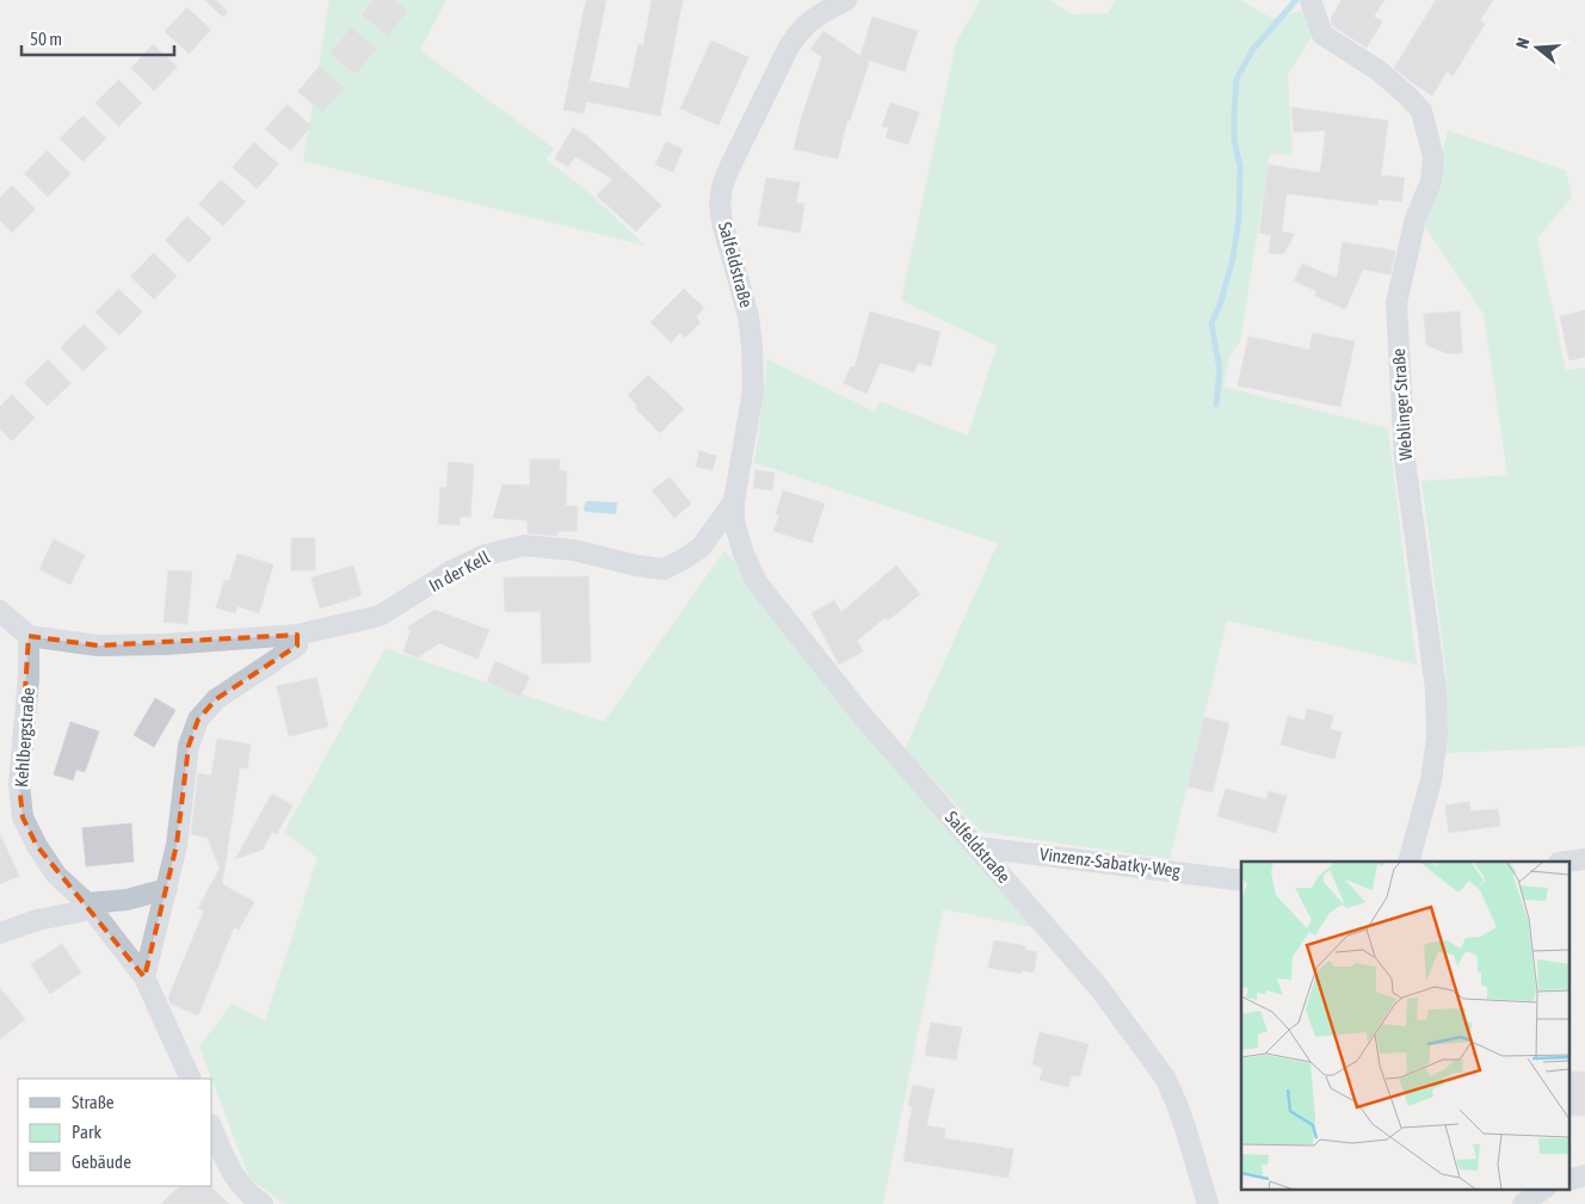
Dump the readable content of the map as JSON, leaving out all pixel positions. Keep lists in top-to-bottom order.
{
  "streets": {
    "street": [
      "Salfeldstraße",
      "Weblinger Straße",
      "In der Kell",
      "Kehlbergstraße",
      "Vinzenz-Sabatky-Weg"
    ]
  },
  "crossings": [
    ["Salfeldstraße", "In der Kell"],
    ["Salfeldstraße", "Vinzenz-Sabatky-Weg"],
    ["In der Kell", "Kehlbergstraße"]
  ],
  "legend": ["Straße", "Park", "Gebäude"],
  "scale_bar": "50 m",
  "north": "left"
}
